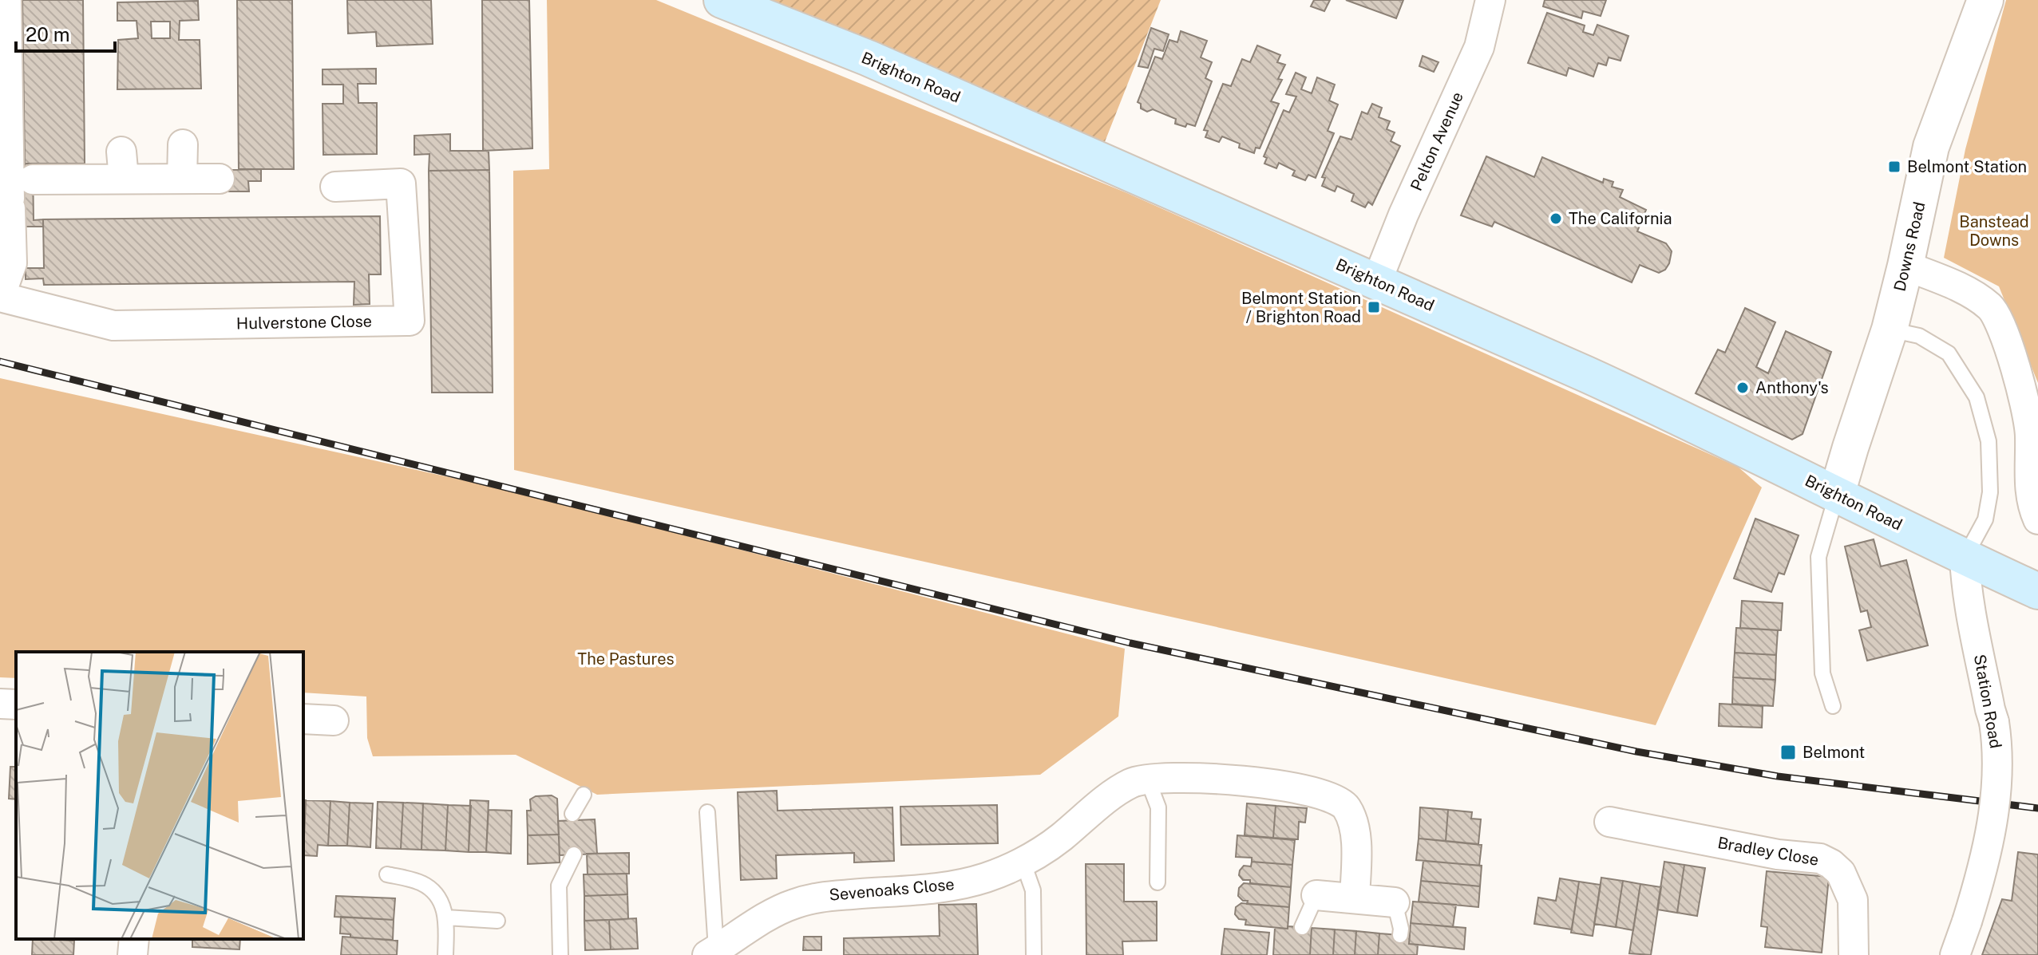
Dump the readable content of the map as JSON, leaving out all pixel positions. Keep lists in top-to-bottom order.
{
  "streets": {
    "main road": ["Brighton Road"],
    "street": [
      "Pelton Avenue",
      "Downs Road",
      "Hulverstone Close",
      "Station Road",
      "Bradley Close",
      "Sevenoaks Close"
    ]
  },
  "crossings": [
    ["Brighton Road", "Pelton Avenue"],
    ["Brighton Road", "Downs Road"],
    ["Brighton Road", "Station Road"]
  ],
  "parks": ["Banstead Downs", "The Pastures"],
  "places": {
    "transit": ["Belmont Station", "Belmont Station / Brighton Road", "Belmont"],
    "other": ["The California", "Anthony's"]
  },
  "scale_bar": "20 m"
}
